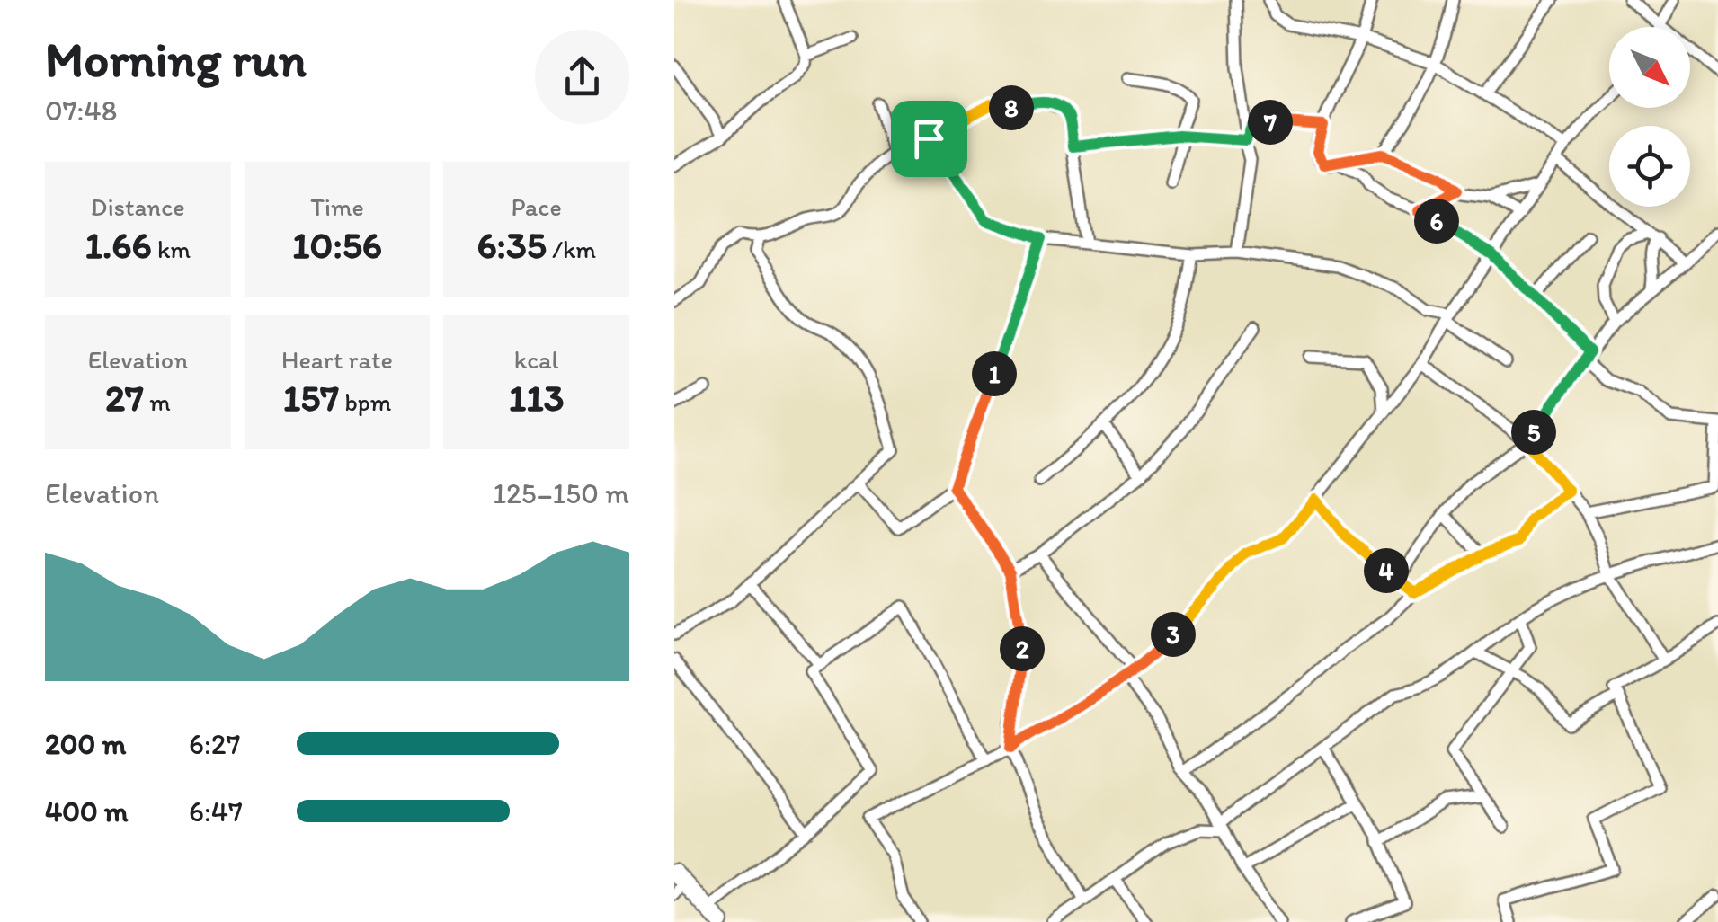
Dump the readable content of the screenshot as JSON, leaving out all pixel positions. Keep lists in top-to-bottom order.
{
  "north": "bottom right",
  "page": {
    "heading": ["Morning run", "07:48"],
    "pins": [
      "8",
      "7",
      "6",
      "1",
      "5",
      "4",
      "3",
      "2"
    ],
    "stats": [
      ["Distance", "1.66 km"],
      ["Time", "10:56"],
      ["Pace", "6:35 /km"],
      ["Elevation", "27 m"],
      ["Heart rate", "157 bpm"],
      ["kcal", "113"]
    ],
    "chart": ["Elevation", "125–150 m"],
    "list": [
      {
        "name": "200 m",
        "note": "6:27"
      },
      {
        "name": "400 m",
        "note": "6:47"
      }
    ]
  }
}
